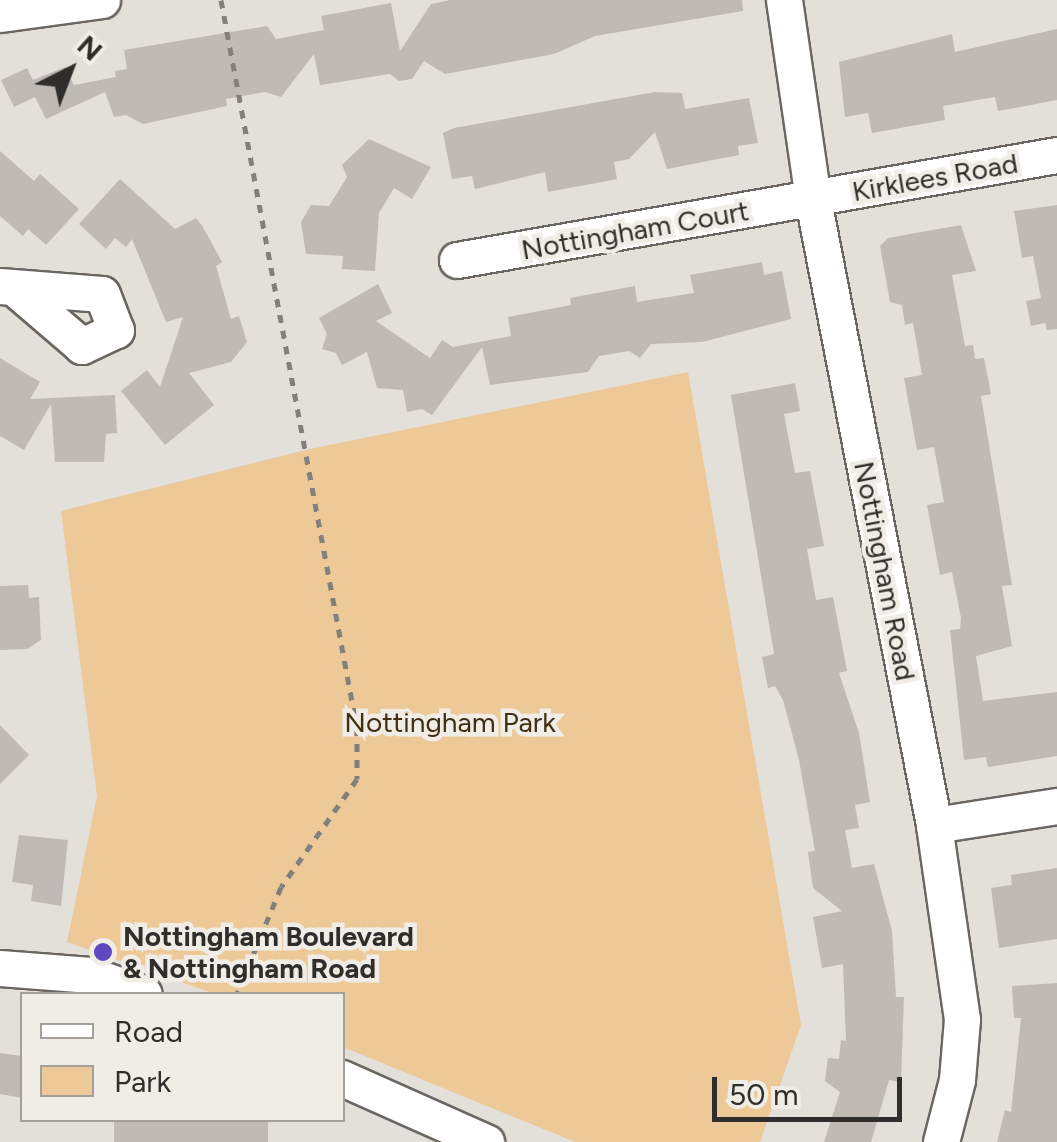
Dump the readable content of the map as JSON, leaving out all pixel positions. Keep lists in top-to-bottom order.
{
  "streets": {
    "street": ["Kirklees Road", "Nottingham Court", "Nottingham Road"]
  },
  "crossings": [
    ["Kirklees Road", "Nottingham Court"],
    ["Kirklees Road", "Nottingham Road"],
    ["Nottingham Court", "Nottingham Road"]
  ],
  "parks": ["Nottingham Park"],
  "places": ["Nottingham Boulevard & Nottingham Road"],
  "legend": ["Road", "Park"],
  "scale_bar": "50 m",
  "north": "top right"
}
